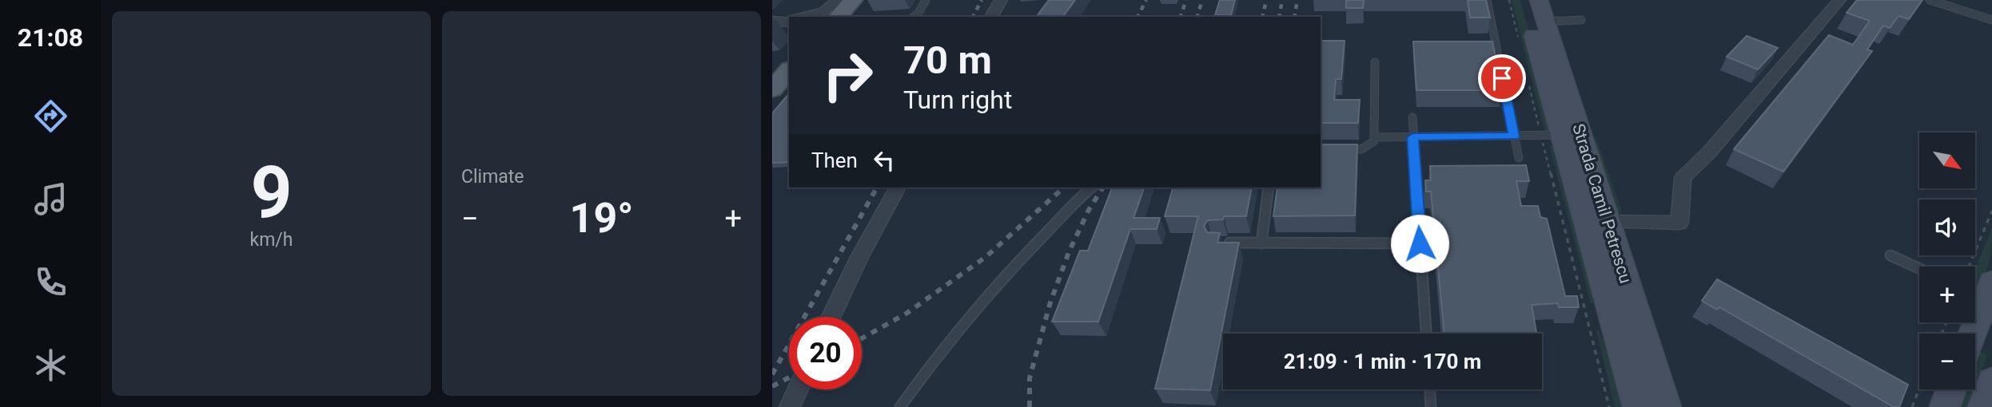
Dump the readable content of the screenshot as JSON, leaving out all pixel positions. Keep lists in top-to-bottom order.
{
  "streets": {
    "street": ["Strada Camil Petrescu"]
  },
  "north": "bottom right",
  "page": {
    "tabs": "21:08",
    "tile": [
      ["9", "km/h"],
      "Climate"
    ],
    "turn": ["70 m", "Turn right"],
    "map_buttons": ["+", "−"],
    "then": "Then",
    "heat": ["−", "19°", "+"],
    "limit": "20",
    "trip": "21:09 · 1 min · 170 m"
  }
}
